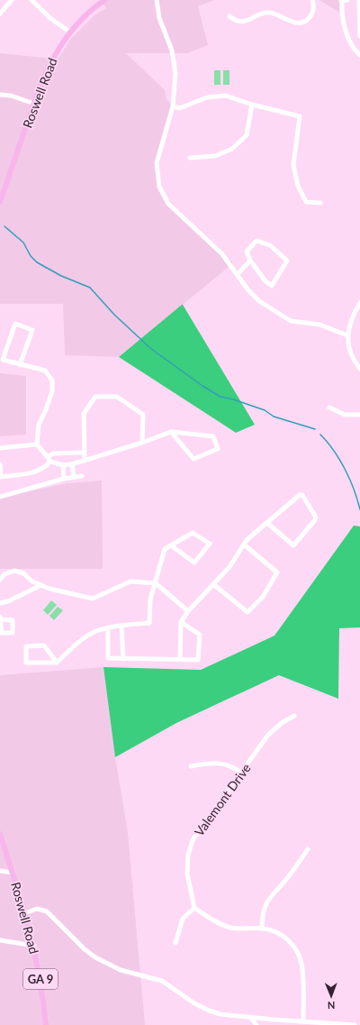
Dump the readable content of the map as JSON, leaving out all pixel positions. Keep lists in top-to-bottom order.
{
  "streets": {
    "main road": ["Roswell Road", "GA 9"],
    "street": ["Valemont Drive"]
  },
  "north": "bottom"
}
